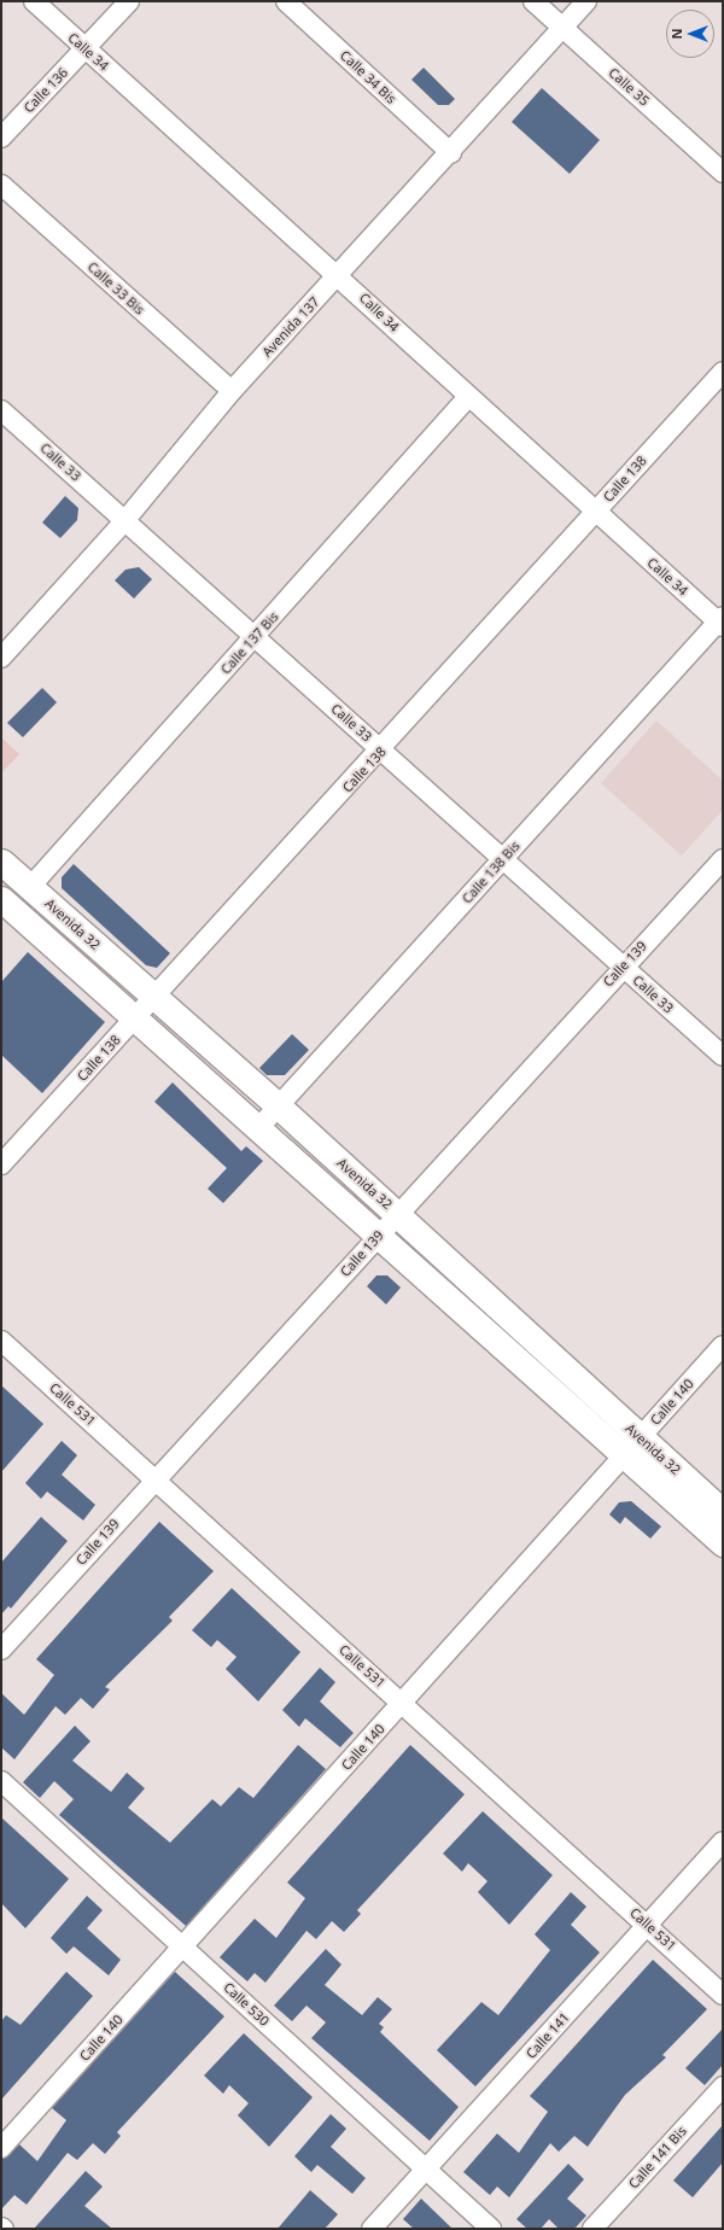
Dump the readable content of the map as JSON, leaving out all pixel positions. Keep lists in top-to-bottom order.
{
  "streets": {
    "main road": ["Avenida 32"],
    "street": [
      "Calle 34",
      "Calle 34 Bis",
      "Calle 35",
      "Calle 136",
      "Calle 33 Bis",
      "Avenida 137",
      "Calle 33",
      "Calle 138",
      "Calle 137 Bis",
      "Calle 138 Bis",
      "Calle 139",
      "Calle 140",
      "Calle 531",
      "Calle 530",
      "Calle 141",
      "Calle 141 Bis"
    ]
  },
  "crossings": [
    ["Calle 34", "Calle 136"],
    ["Calle 34", "Avenida 137"],
    ["Calle 34", "Calle 138"],
    ["Calle 34", "Calle 137 Bis"],
    ["Calle 34", "Calle 138 Bis"],
    ["Calle 34 Bis", "Avenida 137"],
    ["Calle 35", "Avenida 137"],
    ["Calle 33 Bis", "Avenida 137"],
    ["Avenida 137", "Calle 33"],
    ["Calle 33", "Calle 138"],
    ["Calle 33", "Calle 137 Bis"],
    ["Calle 33", "Calle 138 Bis"],
    ["Calle 33", "Calle 139"],
    ["Calle 138", "Avenida 32"],
    ["Calle 137 Bis", "Avenida 32"],
    ["Calle 138 Bis", "Avenida 32"],
    ["Avenida 32", "Calle 139"],
    ["Avenida 32", "Calle 140"],
    ["Calle 139", "Calle 531"],
    ["Calle 140", "Calle 531"],
    ["Calle 140", "Calle 530"],
    ["Calle 531", "Calle 141"],
    ["Calle 530", "Calle 141"]
  ],
  "north": "left"
}
